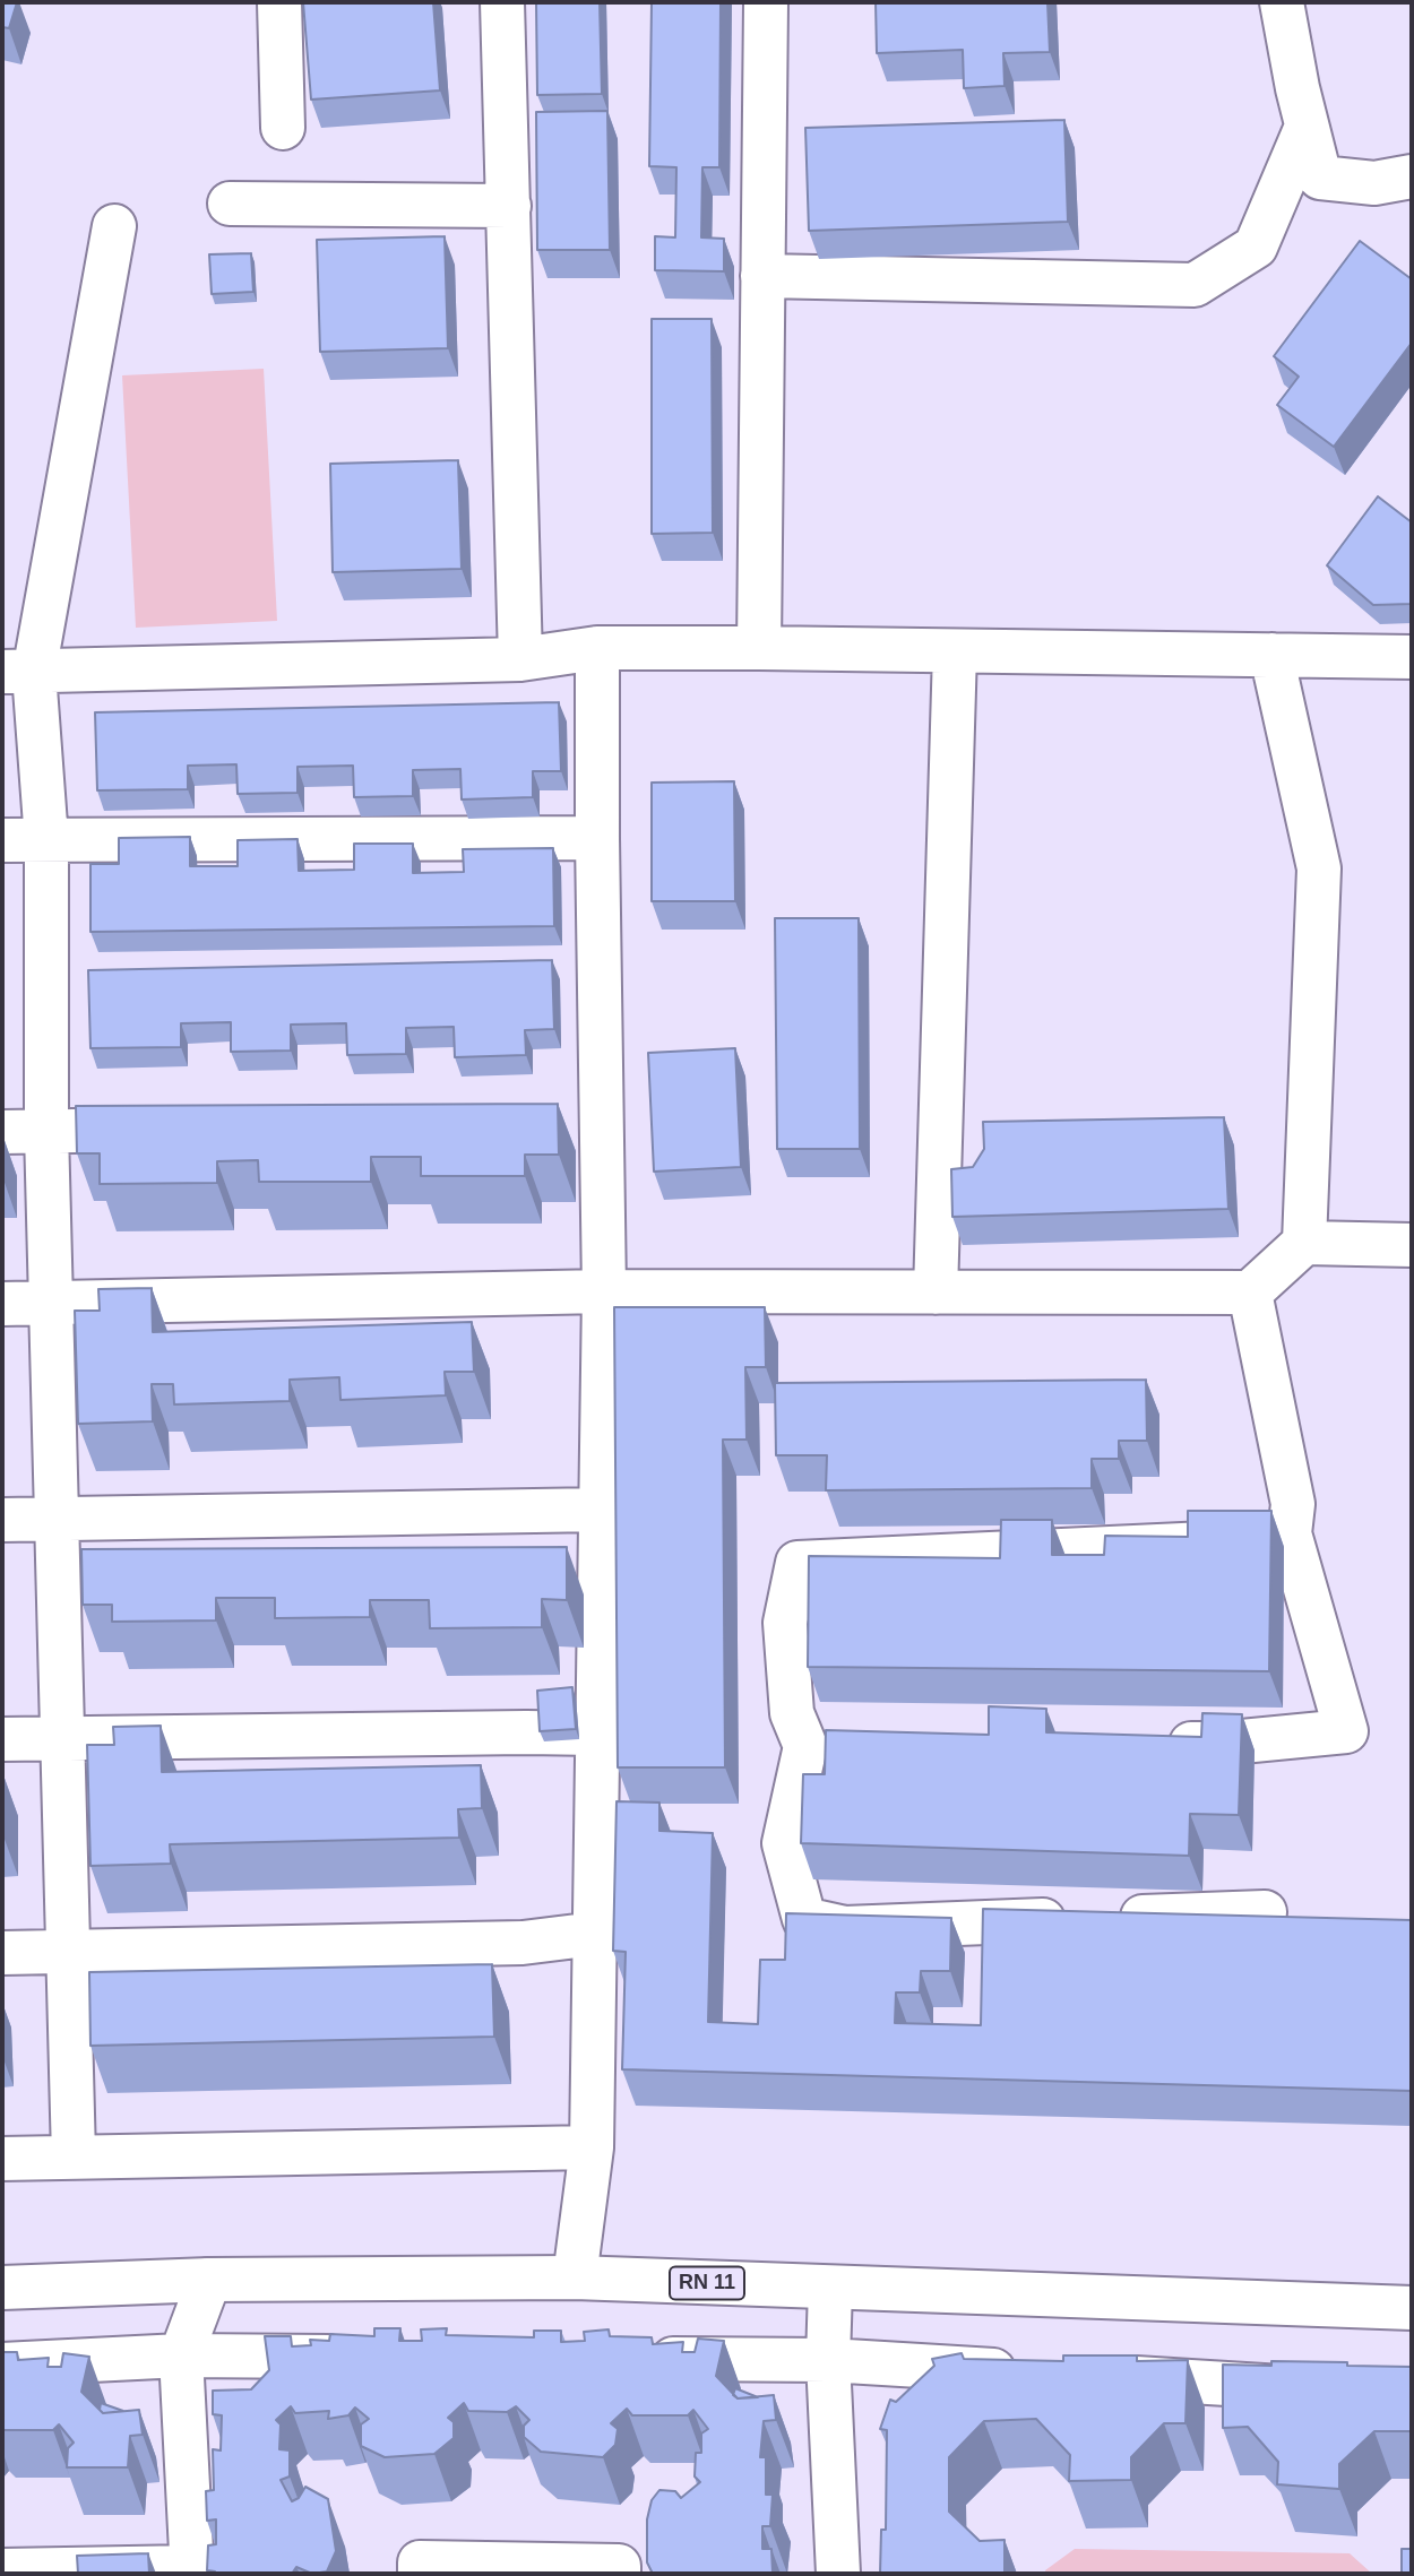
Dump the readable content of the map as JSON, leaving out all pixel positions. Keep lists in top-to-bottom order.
{
  "streets": {
    "street": ["RN 11"]
  }
}
